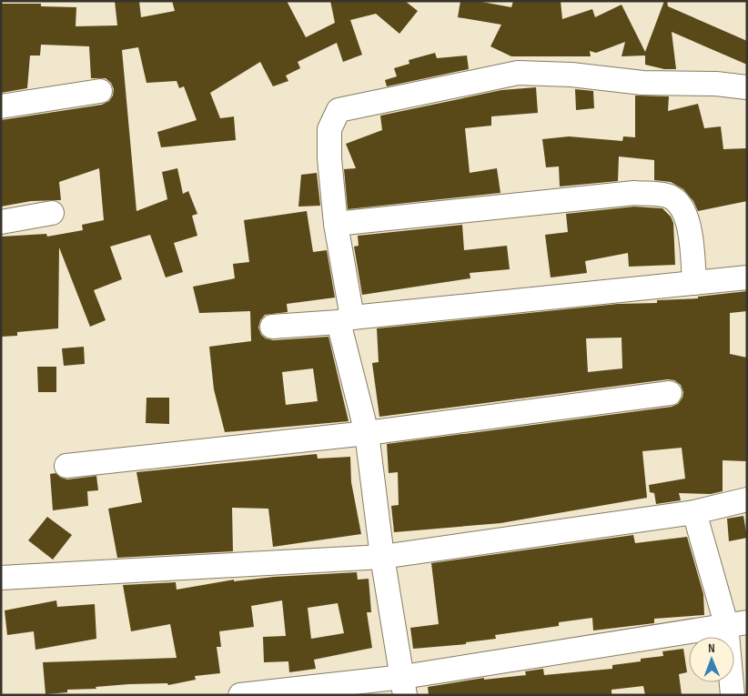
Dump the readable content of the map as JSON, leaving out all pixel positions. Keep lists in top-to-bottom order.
{
  "north": "top"
}
